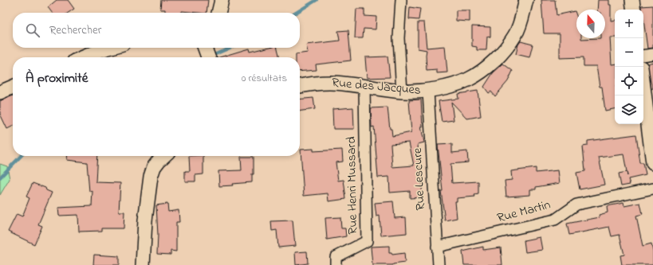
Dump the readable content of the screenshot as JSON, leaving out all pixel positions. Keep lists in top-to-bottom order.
{
  "streets": {
    "street": [
      "Rue des Jacques",
      "Rue Lescure",
      "Rue Henri Mussard",
      "Rue Martin"
    ]
  },
  "crossings": [
    ["Rue des Jacques", "Rue Lescure"],
    ["Rue des Jacques", "Rue Henri Mussard"],
    ["Rue Lescure", "Rue Martin"]
  ],
  "north": "top",
  "page": {
    "map_buttons": ["+", "−"],
    "search": "Rechercher",
    "heading": ["À proximité", "0 résultats"]
  }
}
